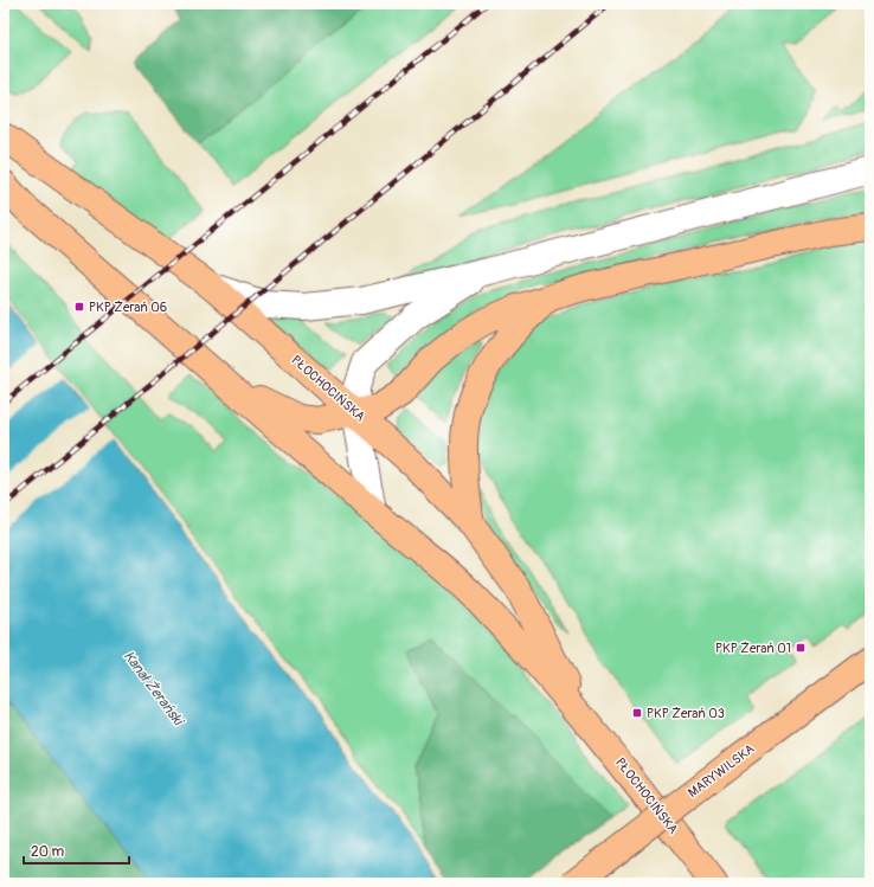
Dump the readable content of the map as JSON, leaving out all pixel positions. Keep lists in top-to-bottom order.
{
  "streets": {
    "main road": ["PŁOCHOCIŃSKA", "MARYWILSKA"]
  },
  "water": ["Kanał Żerański"],
  "places": {
    "transit": ["PKP Żerań 06", "PKP Żerań 01", "PKP Żerań 03"]
  },
  "scale_bar": "20 m"
}
